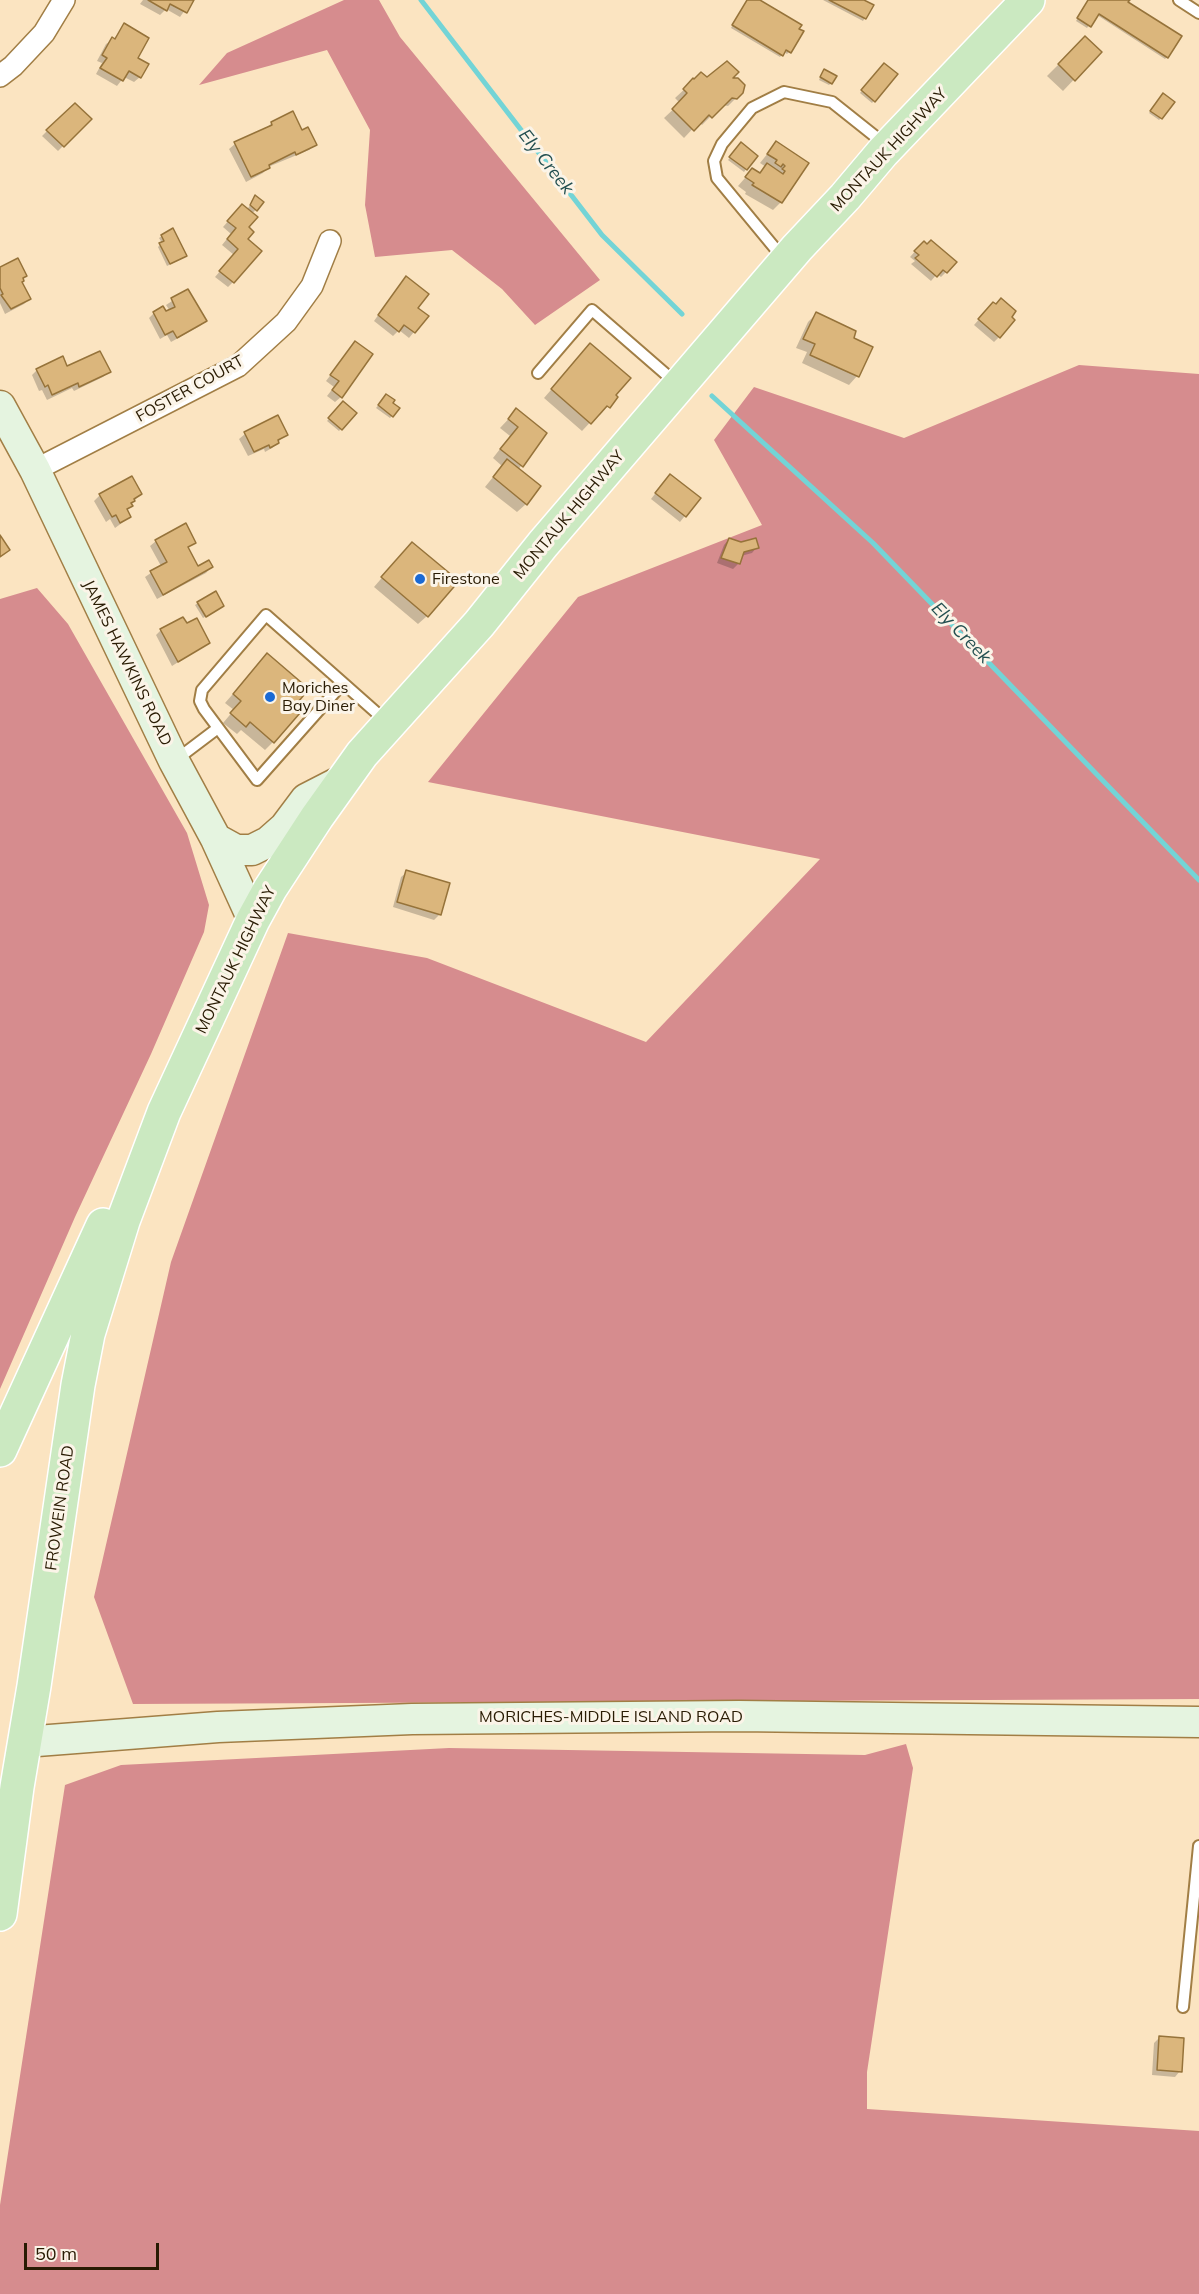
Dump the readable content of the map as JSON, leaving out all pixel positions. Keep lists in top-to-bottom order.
{
  "streets": {
    "main road": [
      "MONTAUK HIGHWAY",
      "JAMES HAWKINS ROAD",
      "FROWEIN ROAD",
      "MORICHES-MIDDLE ISLAND ROAD"
    ],
    "street": ["FOSTER COURT"]
  },
  "crossings": [
    ["MONTAUK HIGHWAY", "JAMES HAWKINS ROAD"],
    ["MONTAUK HIGHWAY", "FROWEIN ROAD"],
    ["FOSTER COURT", "JAMES HAWKINS ROAD"],
    ["FROWEIN ROAD", "MORICHES-MIDDLE ISLAND ROAD"]
  ],
  "water": ["Ely Creek"],
  "places": ["Firestone", "Moriches Bay Diner"],
  "scale_bar": "50 m"
}
